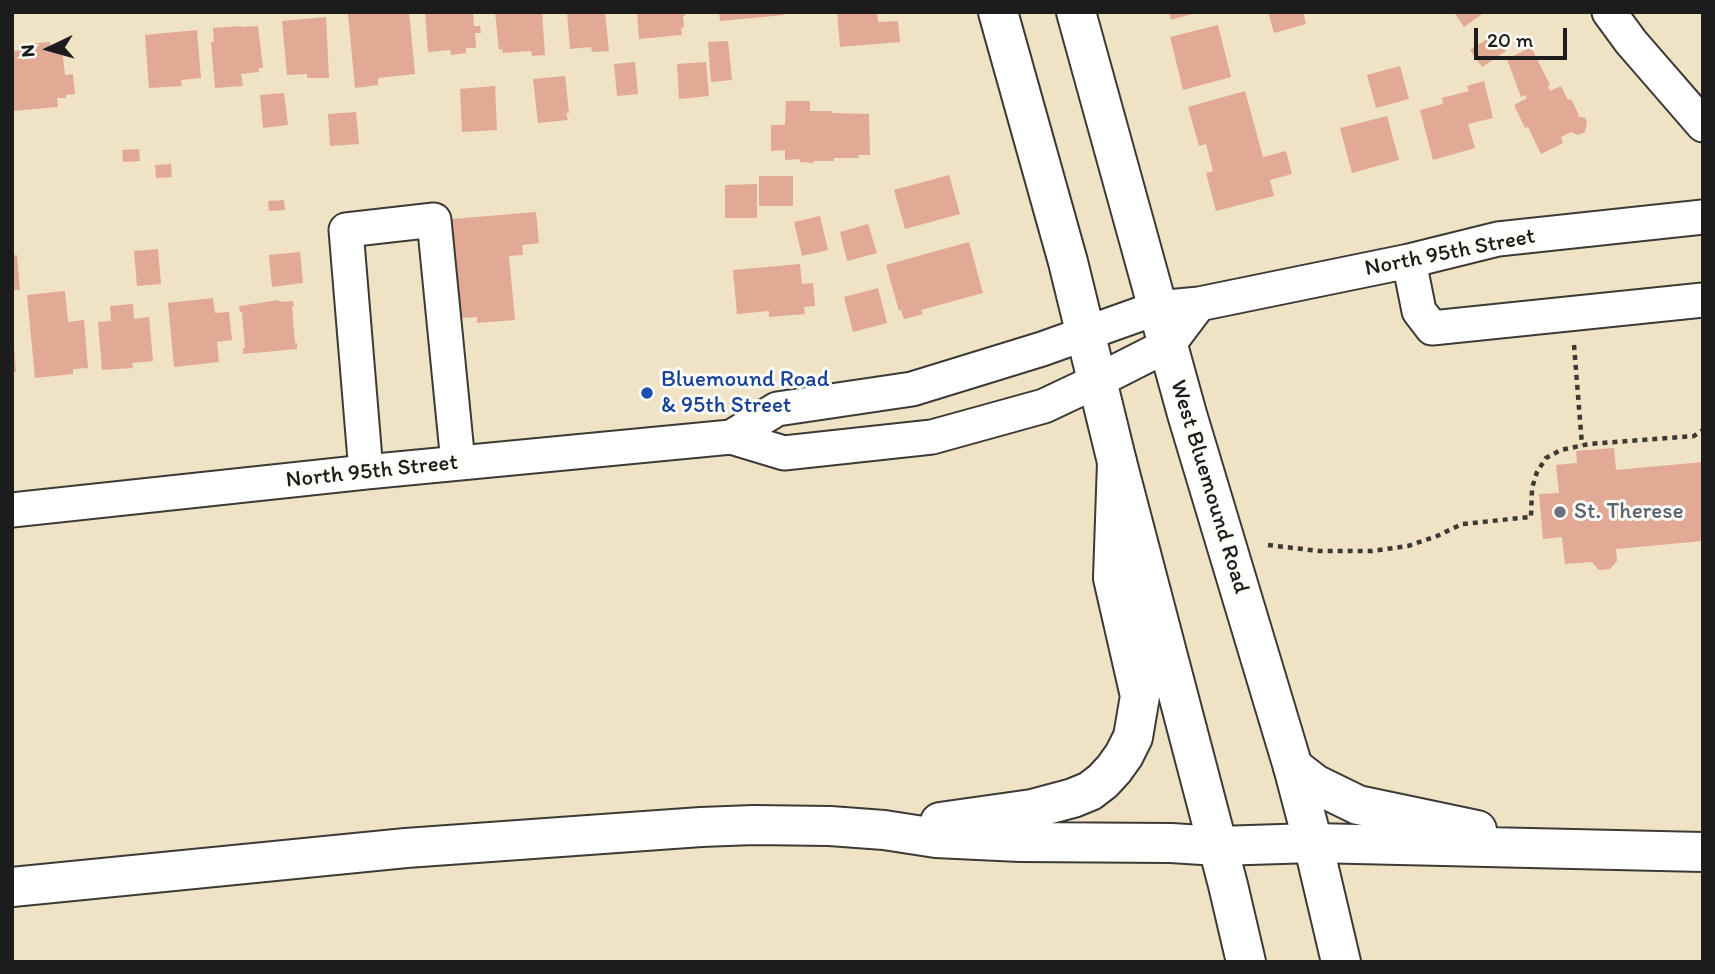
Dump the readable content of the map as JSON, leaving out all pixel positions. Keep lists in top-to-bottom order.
{
  "streets": {
    "main road": ["West Bluemound Road"],
    "street": ["North 95th Street"]
  },
  "crossings": [
    ["North 95th Street", "West Bluemound Road"]
  ],
  "places": ["Bluemound Road & 95th Street", "St. Therese"],
  "scale_bar": "20 m",
  "north": "left"
}
